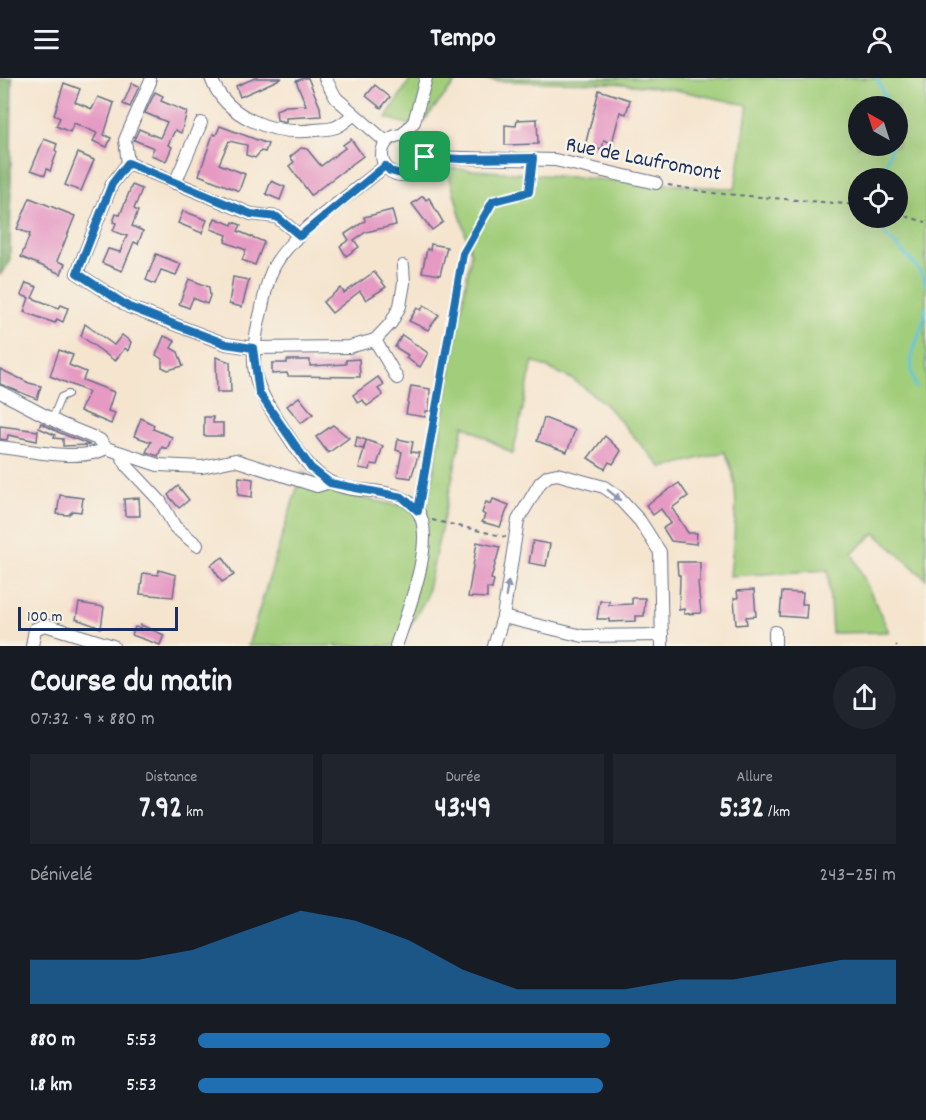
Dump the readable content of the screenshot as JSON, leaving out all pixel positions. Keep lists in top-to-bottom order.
{
  "streets": {
    "street": ["Rue de Laufromont"]
  },
  "scale_bar": "100 m",
  "north": "top left",
  "page": {
    "header": "Tempo",
    "scale": "100 m",
    "heading": ["Course du matin", "07:32 · 9 × 880 m"],
    "stats": [
      ["Distance", "7.92 km"],
      ["Durée", "43:49"],
      ["Allure", "5:32 /km"]
    ],
    "chart": ["Dénivelé", "243–251 m"],
    "list": [
      {
        "name": "880 m",
        "note": "5:53"
      },
      {
        "name": "1.8 km",
        "note": "5:53"
      }
    ]
  }
}
